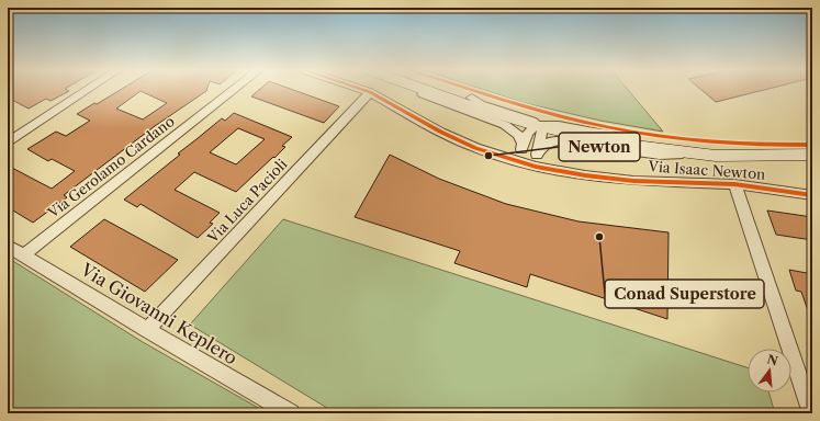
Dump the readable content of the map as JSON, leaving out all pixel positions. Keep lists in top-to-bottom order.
{
  "streets": {
    "street": [
      "Via Gerolamo Cardano",
      "Via Isaac Newton",
      "Via Luca Pacioli",
      "Via Giovanni Keplero"
    ]
  },
  "crossings": [
    ["Via Gerolamo Cardano", "Via Giovanni Keplero"],
    ["Via Isaac Newton", "Via Luca Pacioli"],
    ["Via Luca Pacioli", "Via Giovanni Keplero"]
  ],
  "places": ["Newton", "Conad Superstore"],
  "north": "top"
}
